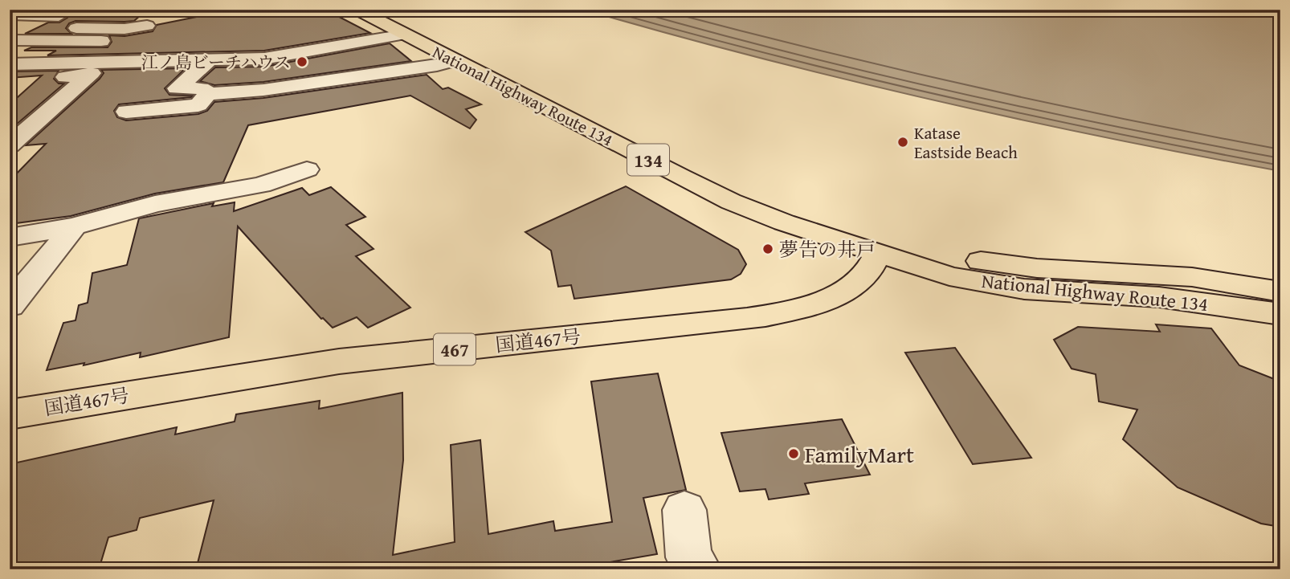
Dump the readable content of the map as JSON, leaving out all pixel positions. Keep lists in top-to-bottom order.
{
  "streets": {
    "highway": [
      "National Highway Route 134",
      "134",
      "国道467号",
      "467"
    ]
  },
  "crossings": [
    ["National Highway Route 134", "国道467号"]
  ],
  "places": [
    "江ノ島ビーチハウス",
    "Katase Eastside Beach",
    "夢告の井戸",
    "FamilyMart"
  ]
}
